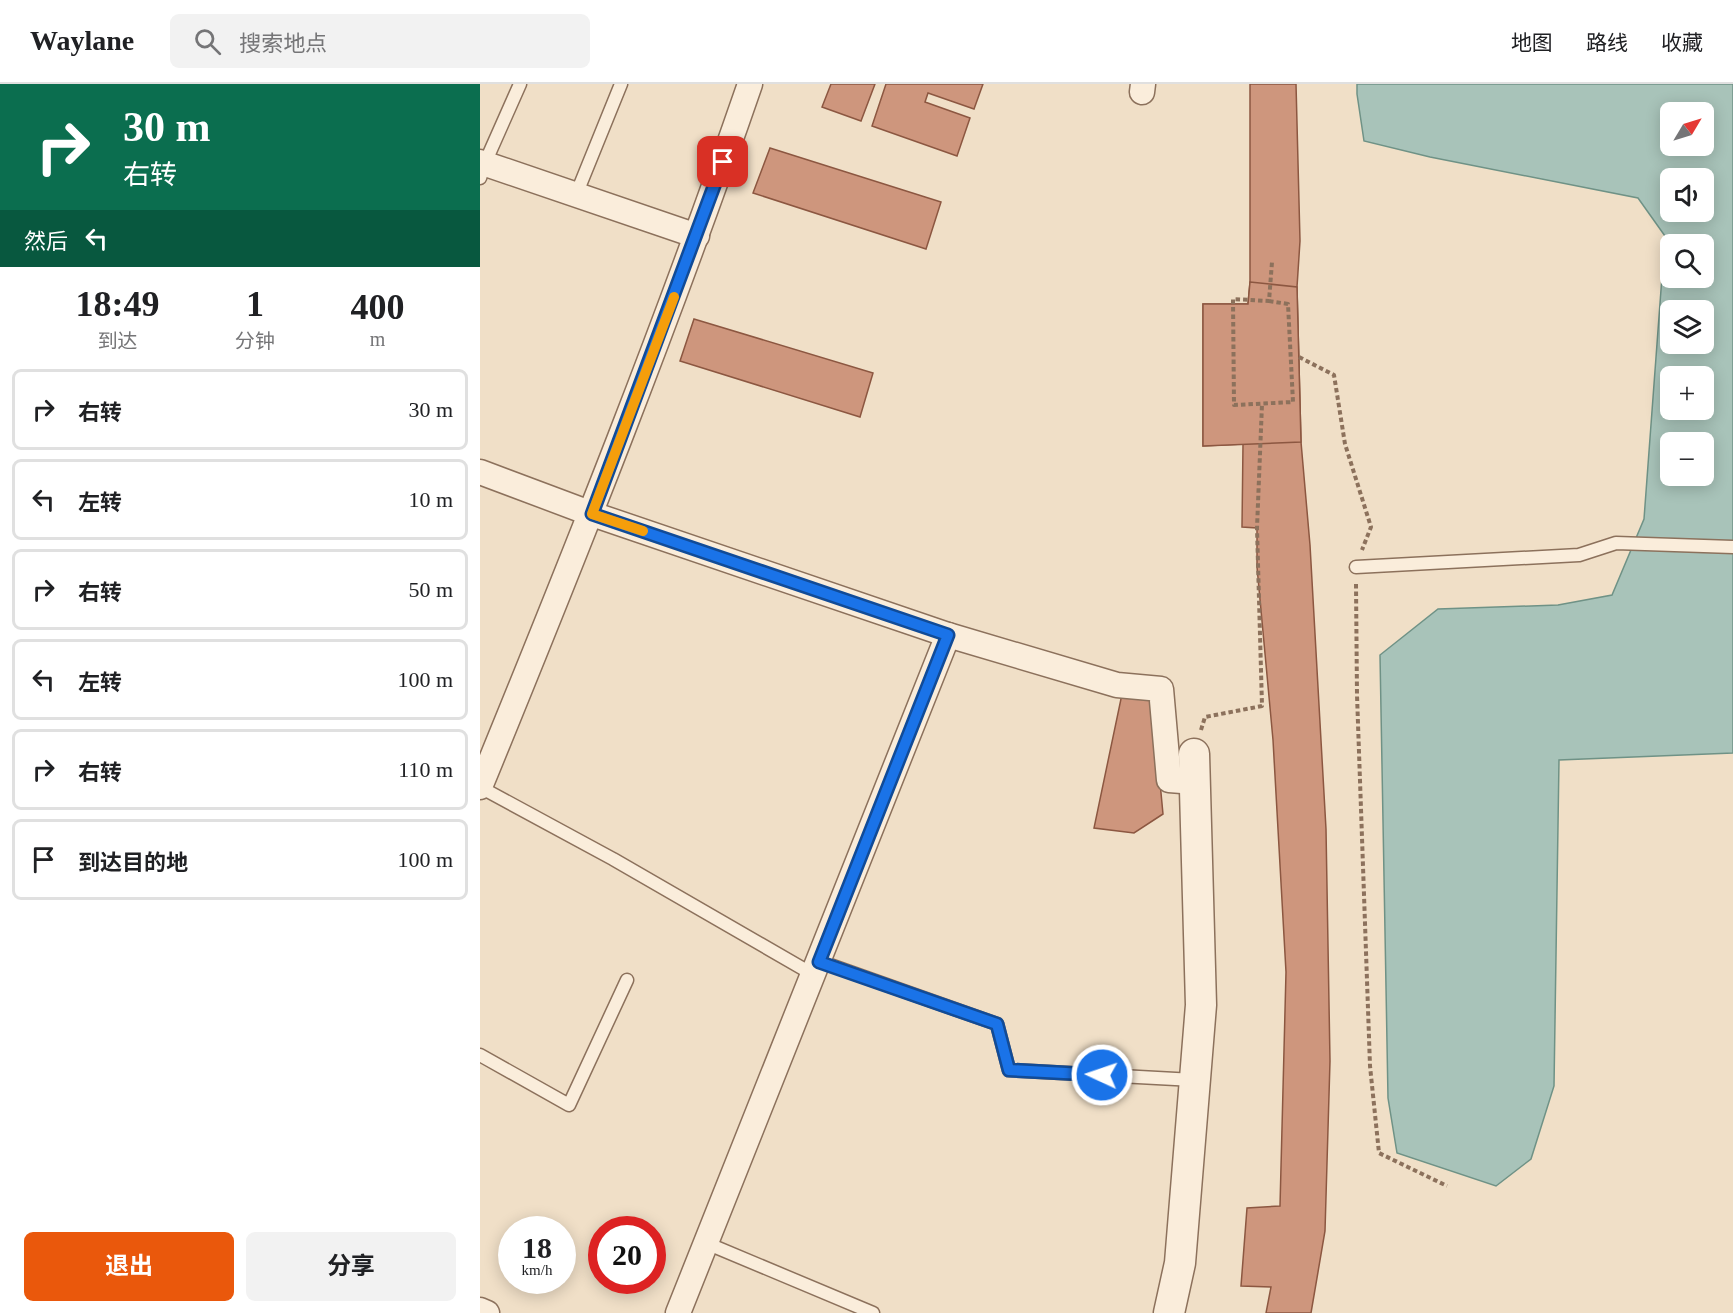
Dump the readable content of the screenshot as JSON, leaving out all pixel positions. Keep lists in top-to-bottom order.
{
  "north": "top right",
  "page": {
    "header": "Waylane",
    "search": "搜索地点",
    "nav": ["地图", "路线", "收藏"],
    "turn": ["30 m", "右转"],
    "map_buttons": ["+", "−"],
    "then": "然后",
    "eta": [
      "18:49",
      "到达",
      "1",
      "分钟",
      "400",
      "m"
    ],
    "list": [
      {
        "name": "右转",
        "value": "30 m"
      },
      {
        "name": "左转",
        "value": "10 m"
      },
      {
        "name": "右转",
        "value": "50 m"
      },
      {
        "name": "左转",
        "value": "100 m"
      },
      {
        "name": "右转",
        "value": "110 m"
      },
      {
        "name": "到达目的地",
        "value": "100 m"
      }
    ],
    "speed": "18 km/h",
    "limit": "20",
    "buttons": ["退出", "分享"]
  }
}
